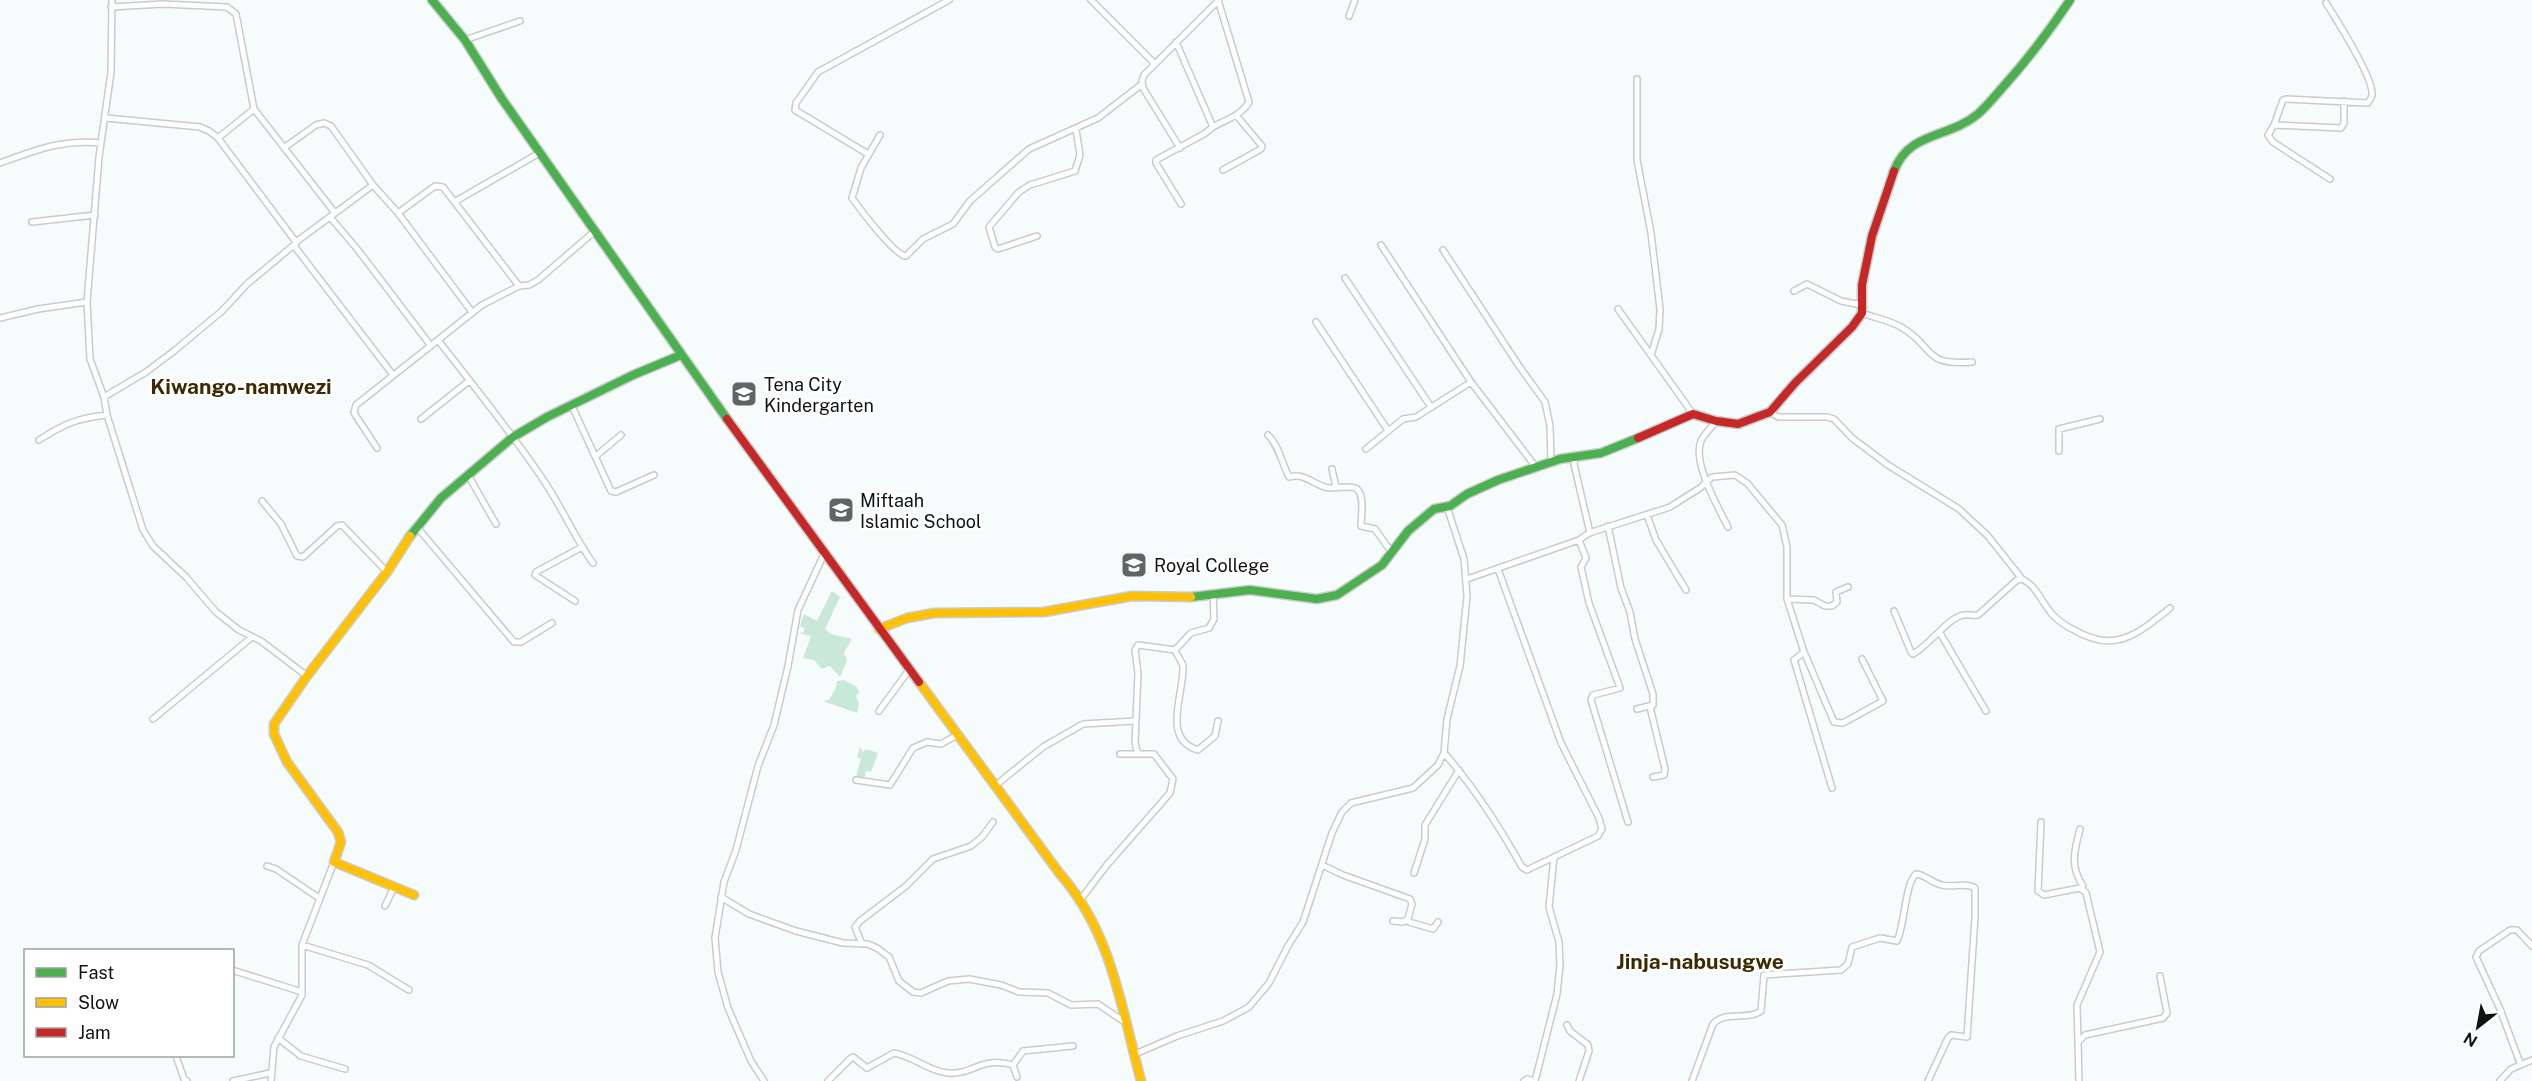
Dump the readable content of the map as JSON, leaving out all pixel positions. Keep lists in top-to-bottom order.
{
  "districts": ["Kiwango-namwezi", "Jinja-nabusugwe"],
  "places": {
    "school or university": ["Tena City Kindergarten", "Miftaah Islamic School", "Royal College"]
  },
  "legend": ["Fast", "Slow", "Jam"],
  "north": "bottom left"
}
